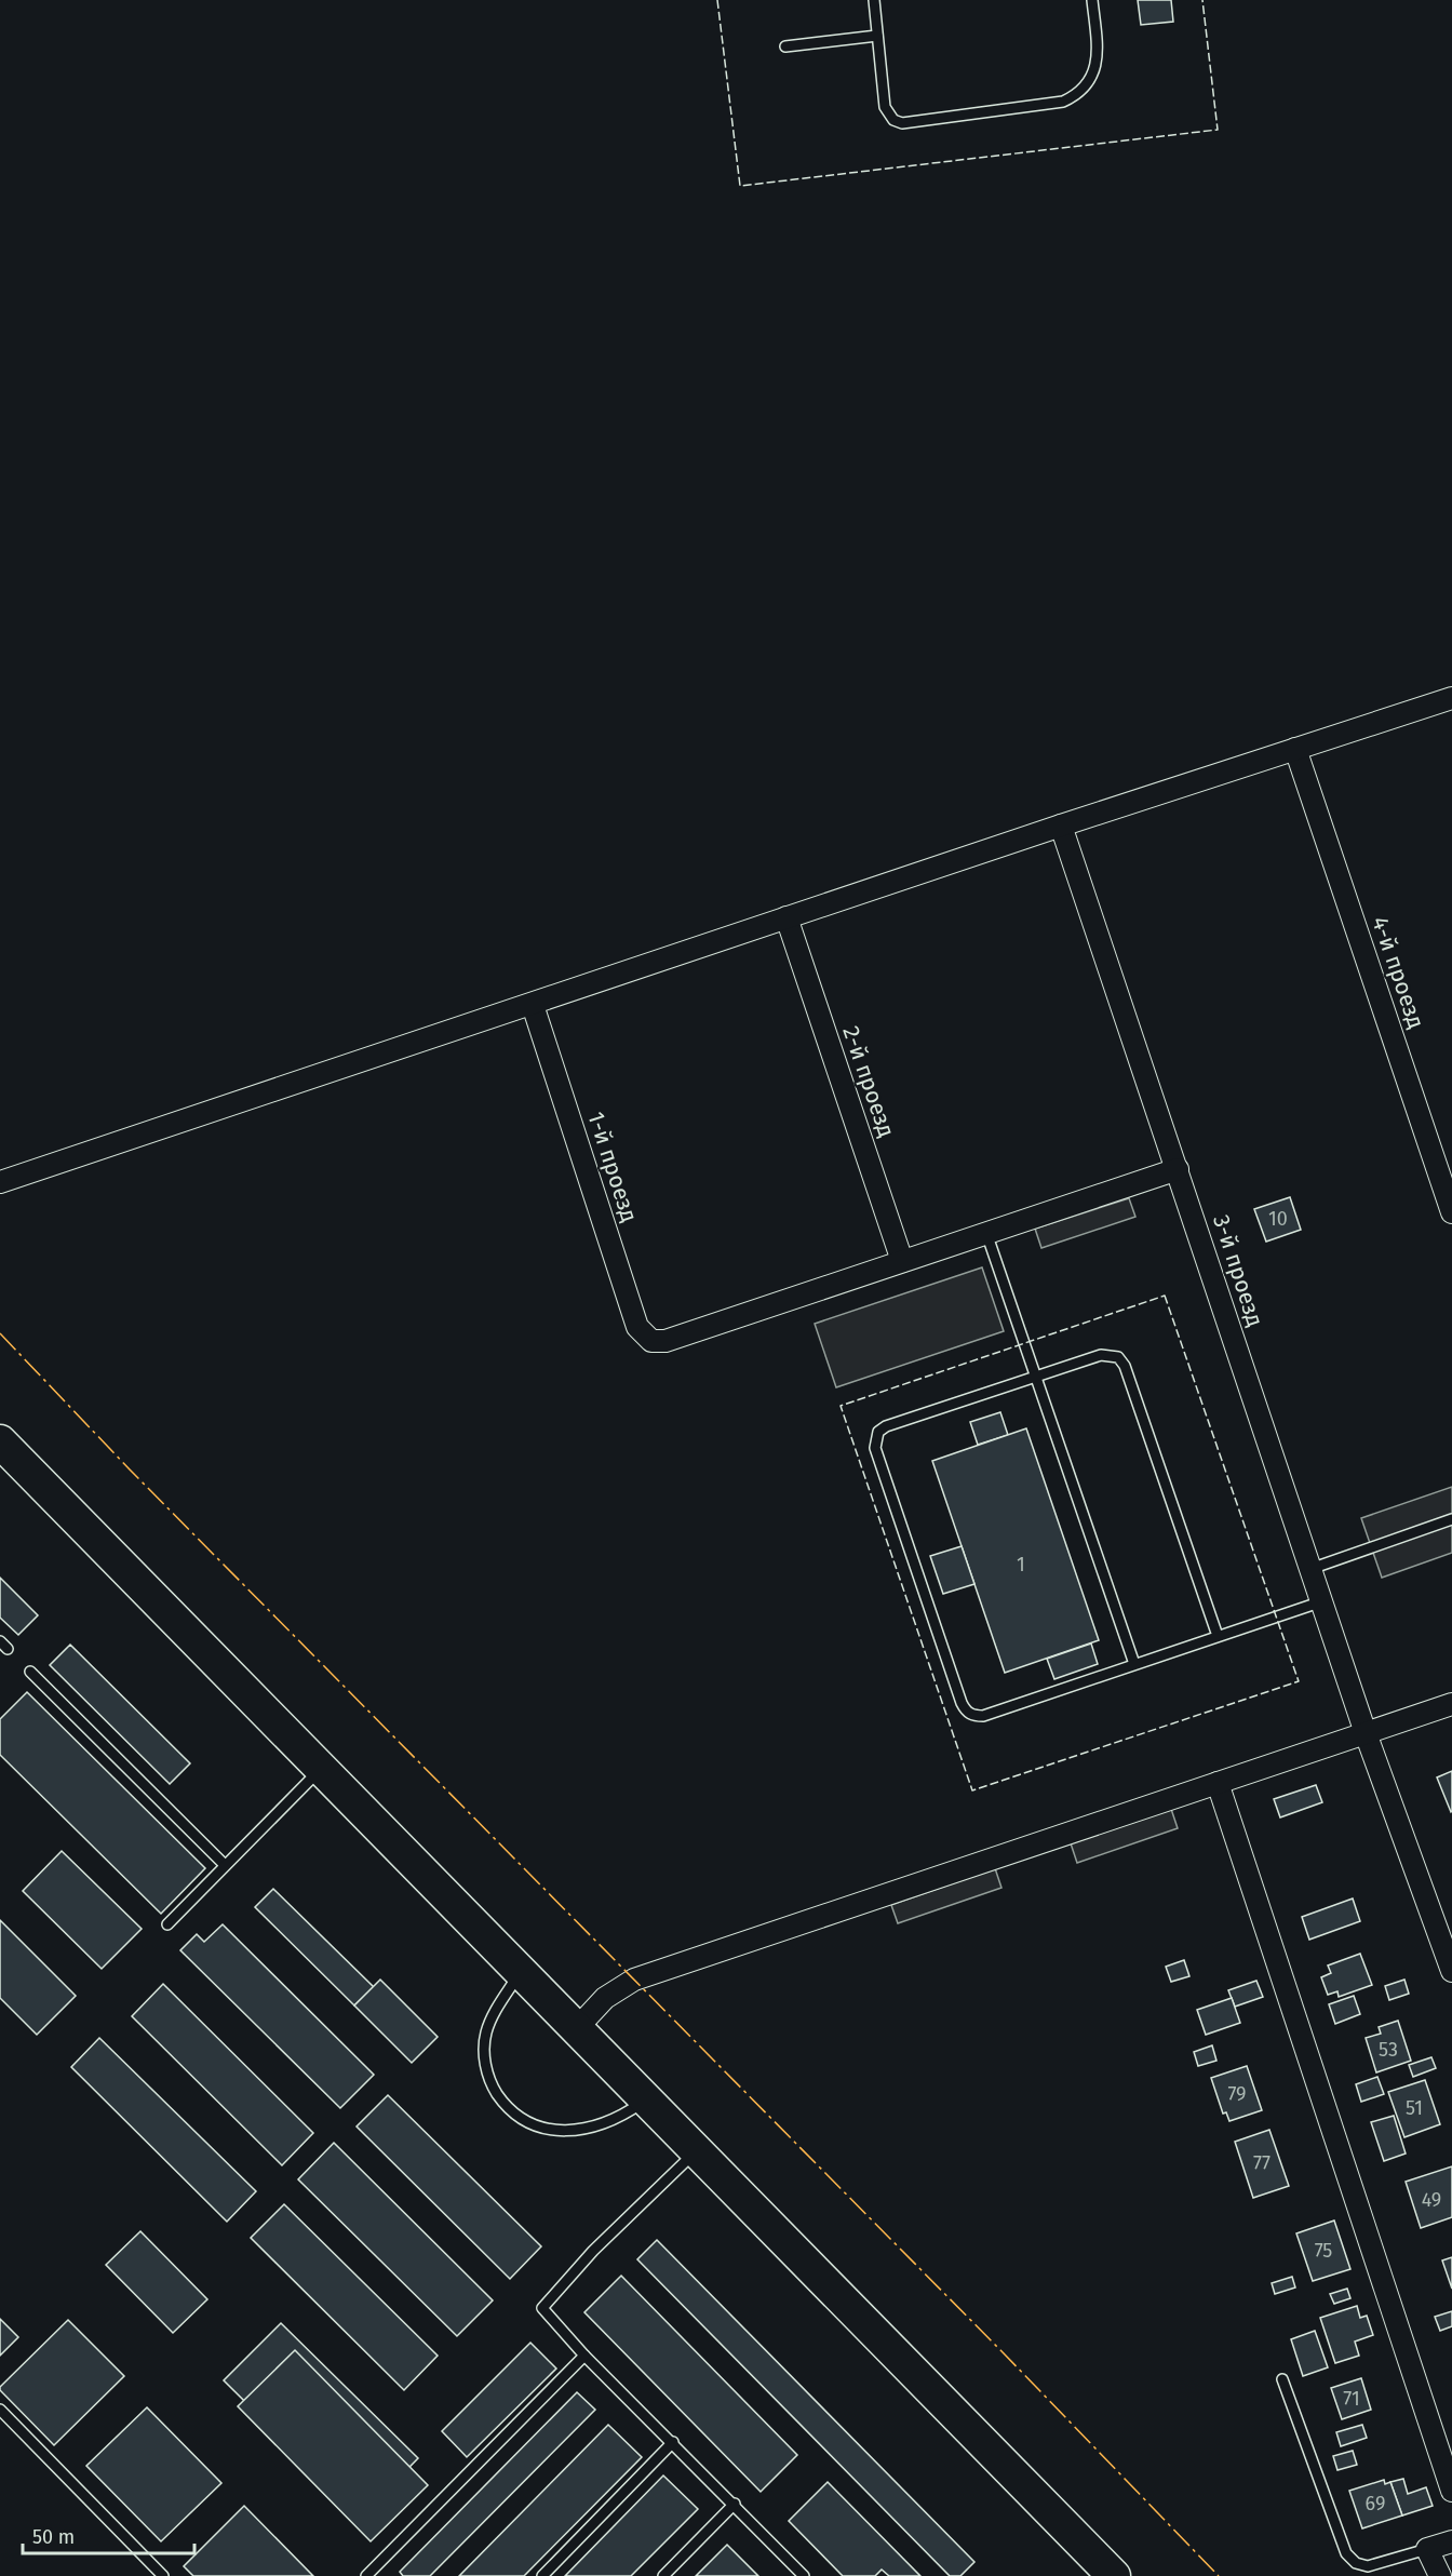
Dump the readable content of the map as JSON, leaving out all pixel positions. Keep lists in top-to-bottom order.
{
  "streets": {
    "street": [
      "4-й проезд",
      "2-й проезд",
      "1-й проезд",
      "3-й проезд"
    ]
  },
  "crossings": [
    ["2-й проезд", "1-й проезд"]
  ],
  "house_numbers": [
    "10",
    "1",
    "53",
    "79",
    "51",
    "77",
    "49",
    "75",
    "71",
    "69"
  ],
  "scale_bar": "50 m"
}
